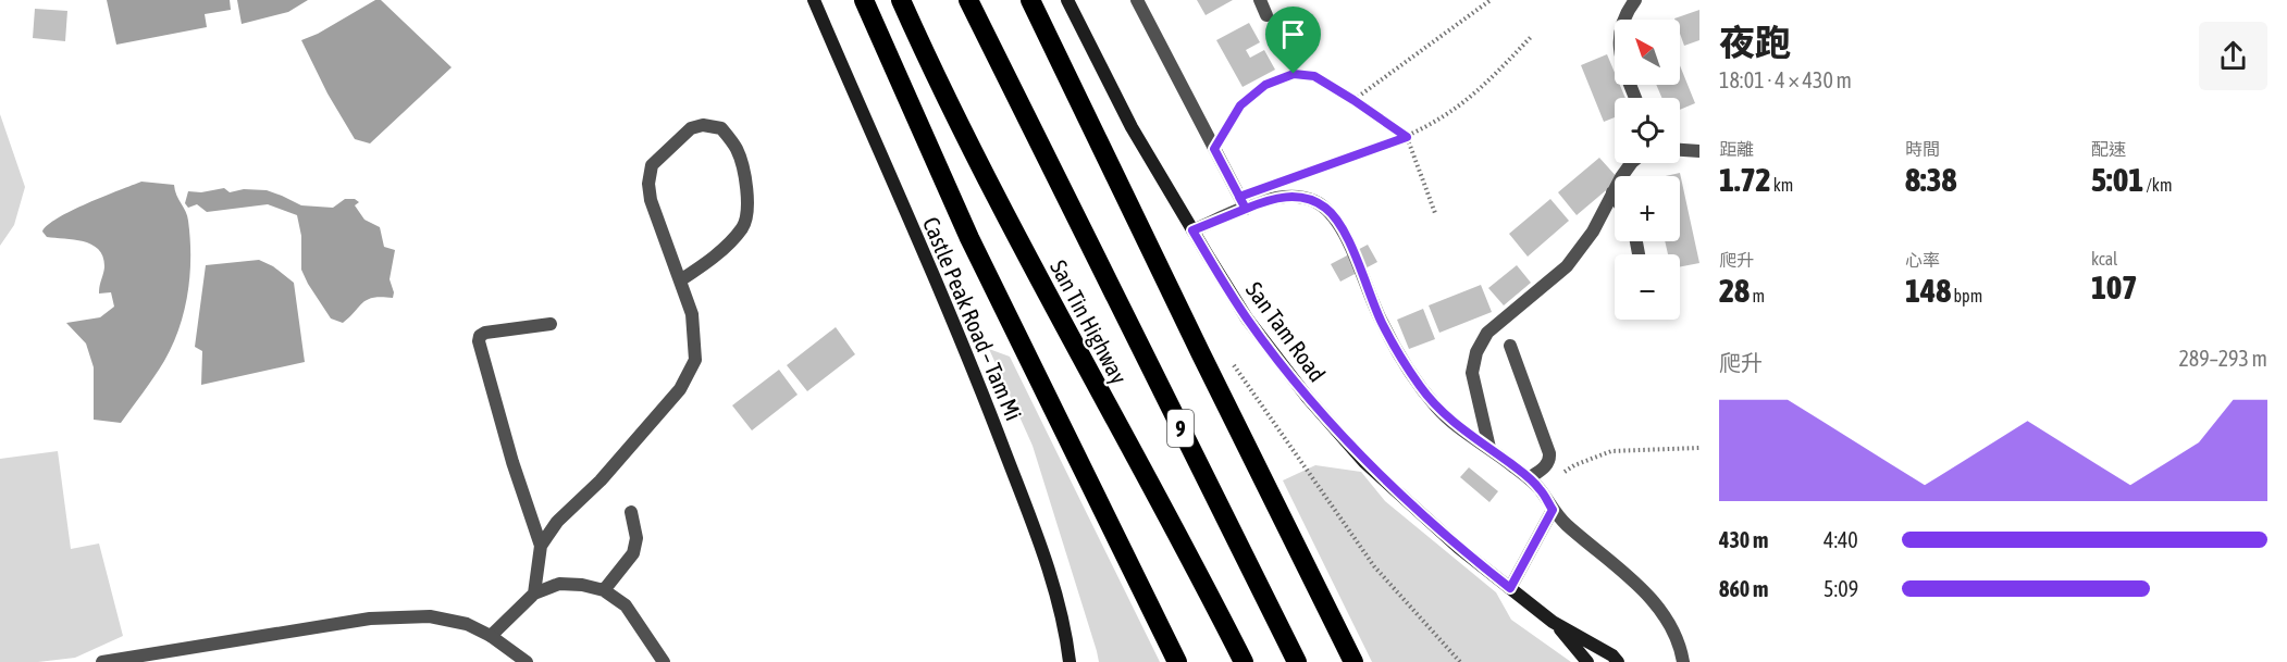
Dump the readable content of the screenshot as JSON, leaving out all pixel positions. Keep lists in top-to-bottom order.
{
  "streets": {
    "highway": ["San Tin Highway", "9"],
    "street": ["Castle Peak Road – Tam Mi", "San Tam Road"]
  },
  "north": "top left",
  "page": {
    "heading": ["夜跑", "18:01 · 4 × 430 m"],
    "map_buttons": ["+", "−"],
    "stats": [
      ["距離", "1.72 km"],
      ["時間", "8:38"],
      ["配速", "5:01 /km"],
      ["爬升", "28 m"],
      ["心率", "148 bpm"],
      ["kcal", "107"]
    ],
    "chart": ["爬升", "289–293 m"],
    "list": [
      {
        "name": "430 m",
        "note": "4:40"
      },
      {
        "name": "860 m",
        "note": "5:09"
      }
    ]
  }
}
